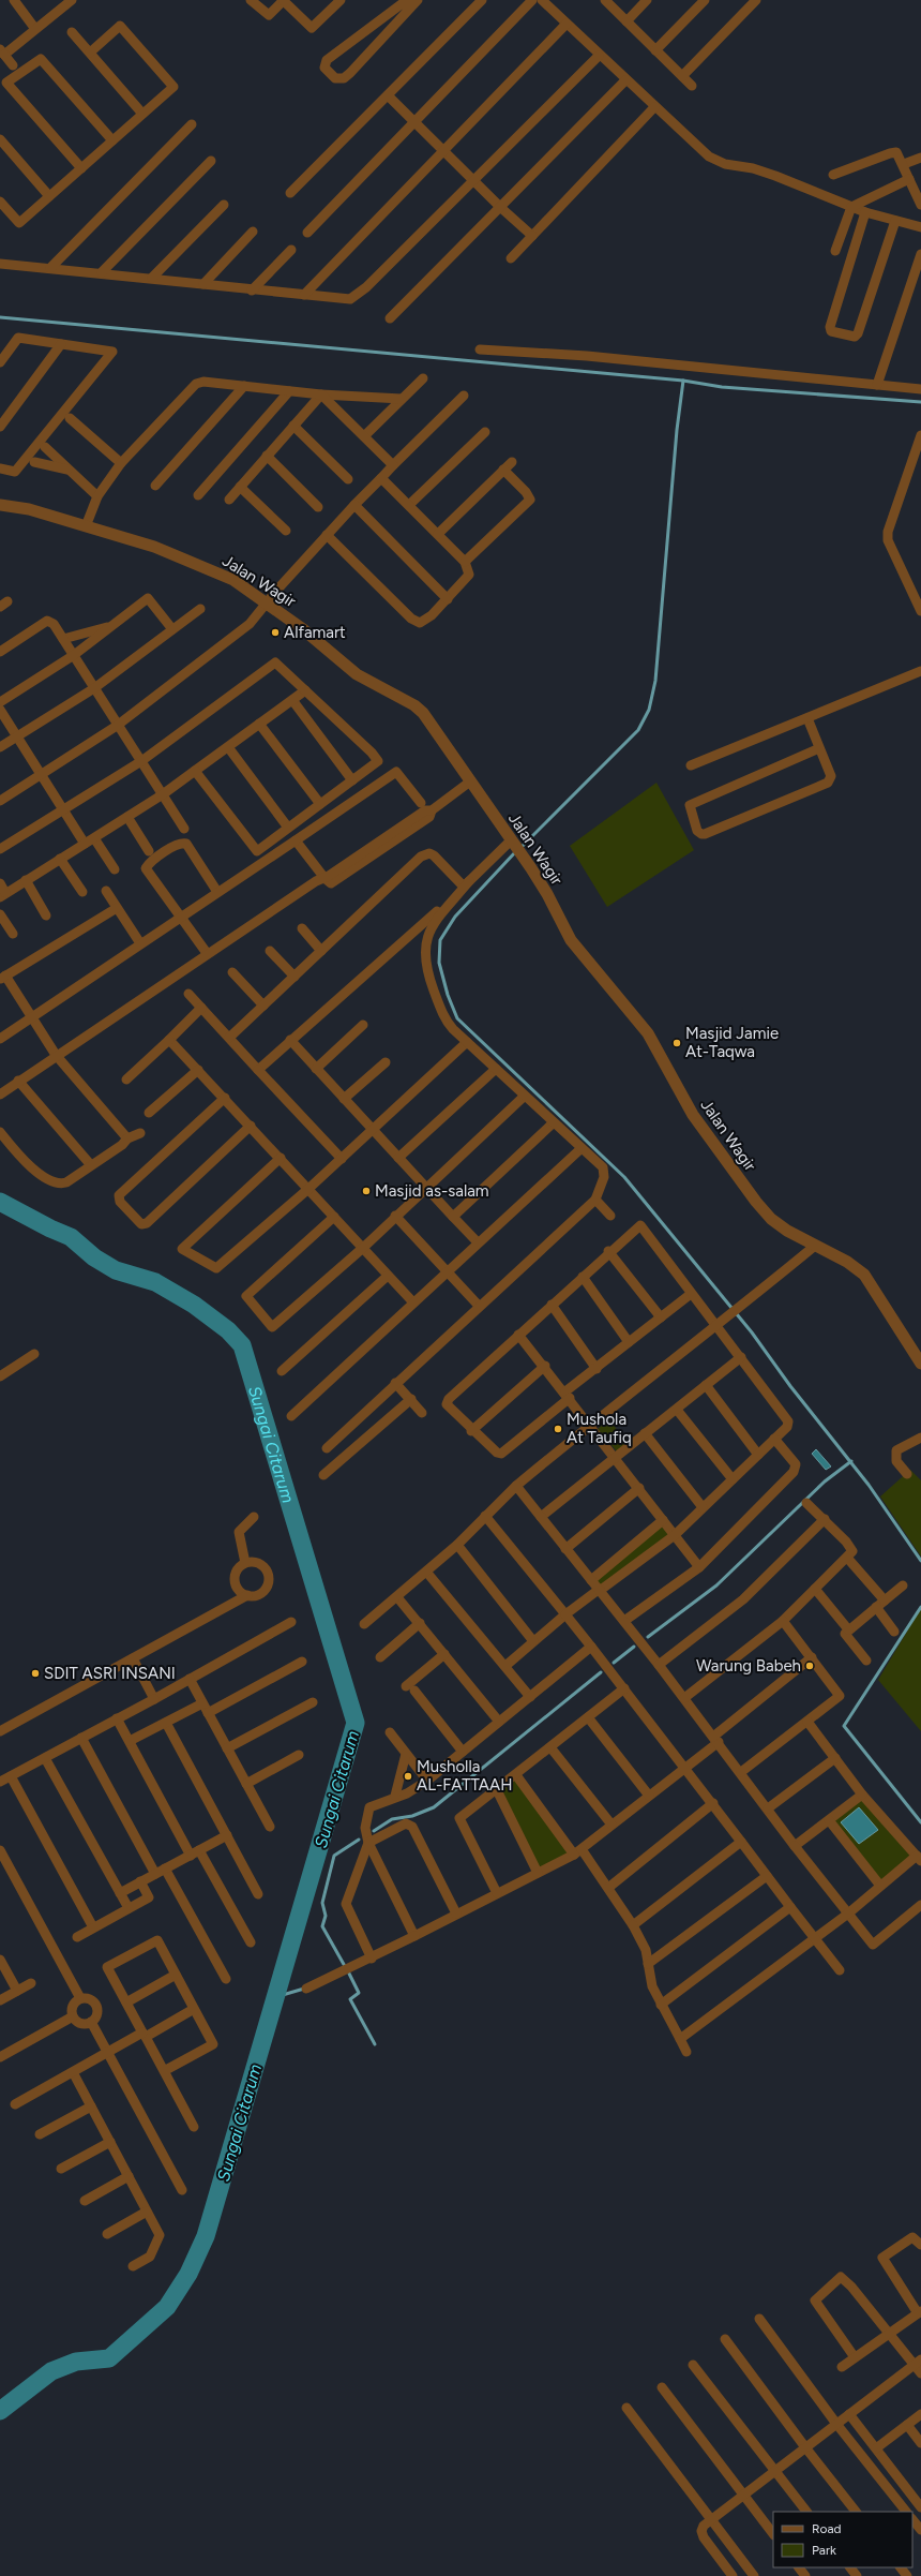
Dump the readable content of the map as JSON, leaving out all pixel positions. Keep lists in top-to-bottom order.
{
  "streets": {
    "street": ["Jalan Wagir"]
  },
  "water": ["Sungai Citarum"],
  "places": [
    "Alfamart",
    "Masjid Jamie At-Taqwa",
    "Masjid as-salam",
    "Mushola At Taufiq",
    "Warung Babeh",
    "SDIT ASRI INSANI",
    "Musholla AL-FATTAAH"
  ],
  "legend": ["Road", "Park"]
}
